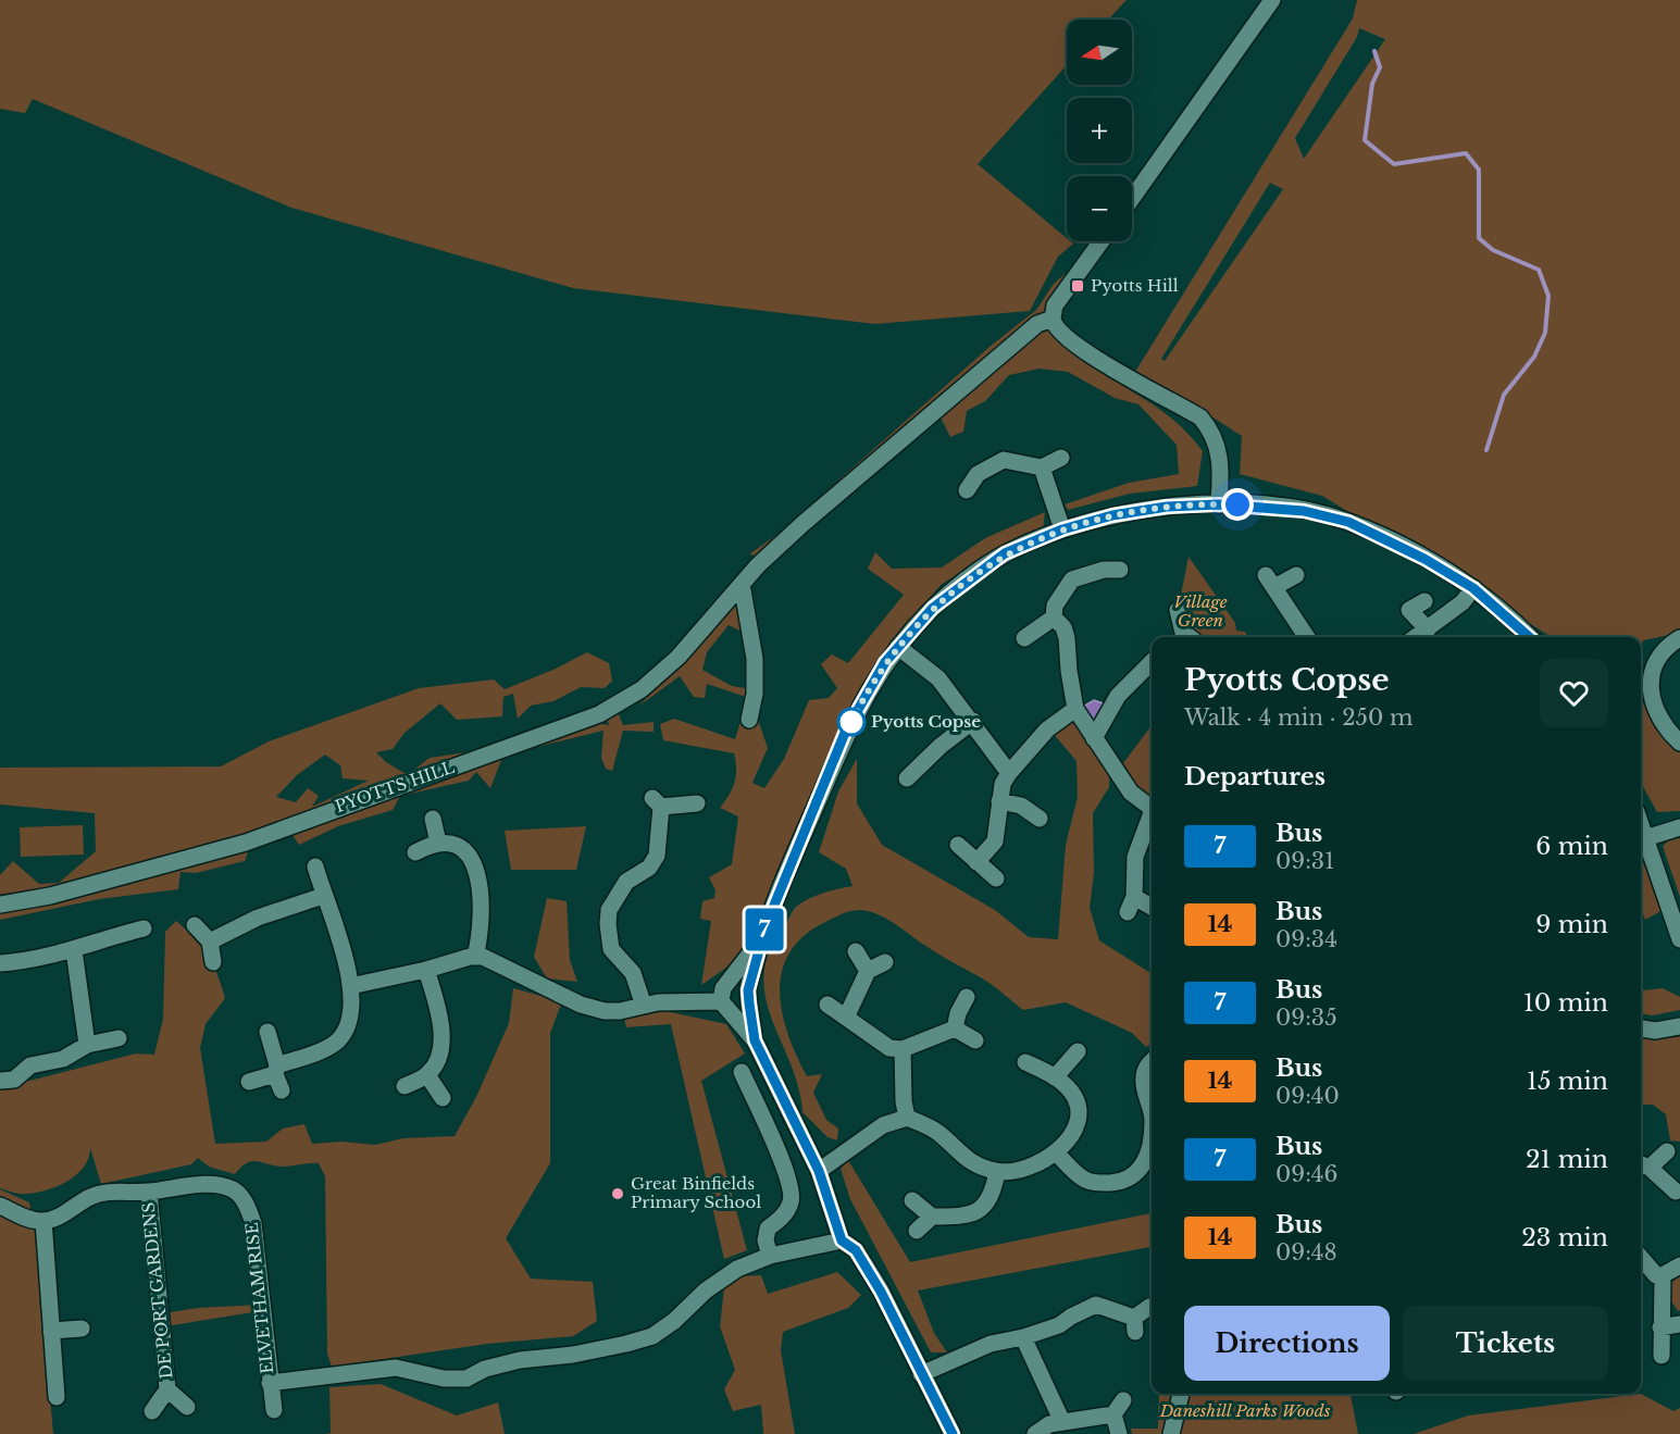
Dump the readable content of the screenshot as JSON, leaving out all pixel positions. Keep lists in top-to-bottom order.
{
  "streets": {
    "street": ["PYOTTS HILL", "DE PORT GARDENS", "ELVETHAM RISE"]
  },
  "crossings": [
    ["DE PORT GARDENS", "ELVETHAM RISE"]
  ],
  "parks": ["Village Green", "Daneshill Parks Woods"],
  "places": {
    "transit": ["Pyotts Hill"],
    "other": ["Pyotts Copse", "Great Binfields Primary School"]
  },
  "lines": ["bus line 7"],
  "north": "left",
  "page": {
    "on_map": "7",
    "map_buttons": ["+", "−"],
    "heading": [
      ["Pyotts Copse", "Walk · 4 min · 250 m"],
      "Departures"
    ],
    "list": [
      {
        "mark": "7",
        "name": "Bus",
        "note": "09:31",
        "value": "6 min"
      },
      {
        "mark": "14",
        "name": "Bus",
        "note": "09:34",
        "value": "9 min"
      },
      {
        "mark": "7",
        "name": "Bus",
        "note": "09:35",
        "value": "10 min"
      },
      {
        "mark": "14",
        "name": "Bus",
        "note": "09:40",
        "value": "15 min"
      },
      {
        "mark": "7",
        "name": "Bus",
        "note": "09:46",
        "value": "21 min"
      },
      {
        "mark": "14",
        "name": "Bus",
        "note": "09:48",
        "value": "23 min"
      }
    ],
    "buttons": ["Directions", "Tickets"]
  }
}
